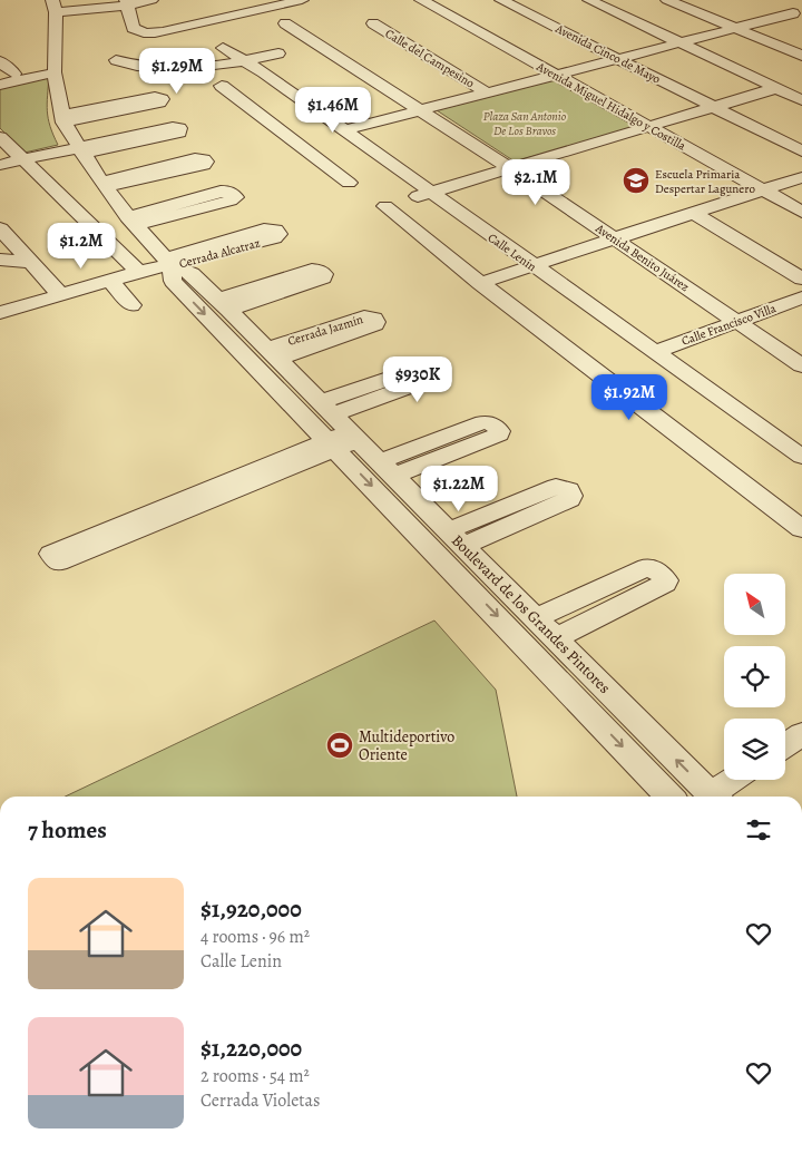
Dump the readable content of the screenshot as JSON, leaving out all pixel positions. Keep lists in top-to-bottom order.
{
  "streets": {
    "street": [
      "Avenida Cinco de Mayo",
      "Calle del Campesino",
      "Avenida Miguel Hidalgo y Costilla",
      "Calle Lenin",
      "Cerrada Alcatraz",
      "Avenida Benito Juárez",
      "Calle Francisco Villa",
      "Boulevard de los Grandes Pintores"
    ]
  },
  "crossings": [
    ["Calle Lenin", "Calle Francisco Villa"],
    ["Cerrada Alcatraz", "Boulevard de los Grandes Pintores"],
    ["Avenida Benito Juárez", "Calle Francisco Villa"]
  ],
  "parks": ["Plaza San Antonio De Los Bravos"],
  "places": {
    "school or university": ["Escuela Primaria Despertar Lagunero"],
    "sports": ["Multideportivo Oriente"]
  },
  "north": "top left",
  "page": {
    "price": [
      "$1.29M",
      "$1.46M",
      "$2.1M",
      "$1.2M",
      "$930K",
      "$1.92M",
      "$1.22M"
    ],
    "heading": "7 homes",
    "list": [
      {
        "name": "$1,920,000",
        "note": "4 rooms · 96 m² · Calle Lenin"
      },
      {
        "name": "$1,220,000",
        "note": "2 rooms · 54 m² · Cerrada Violetas"
      }
    ]
  }
}
